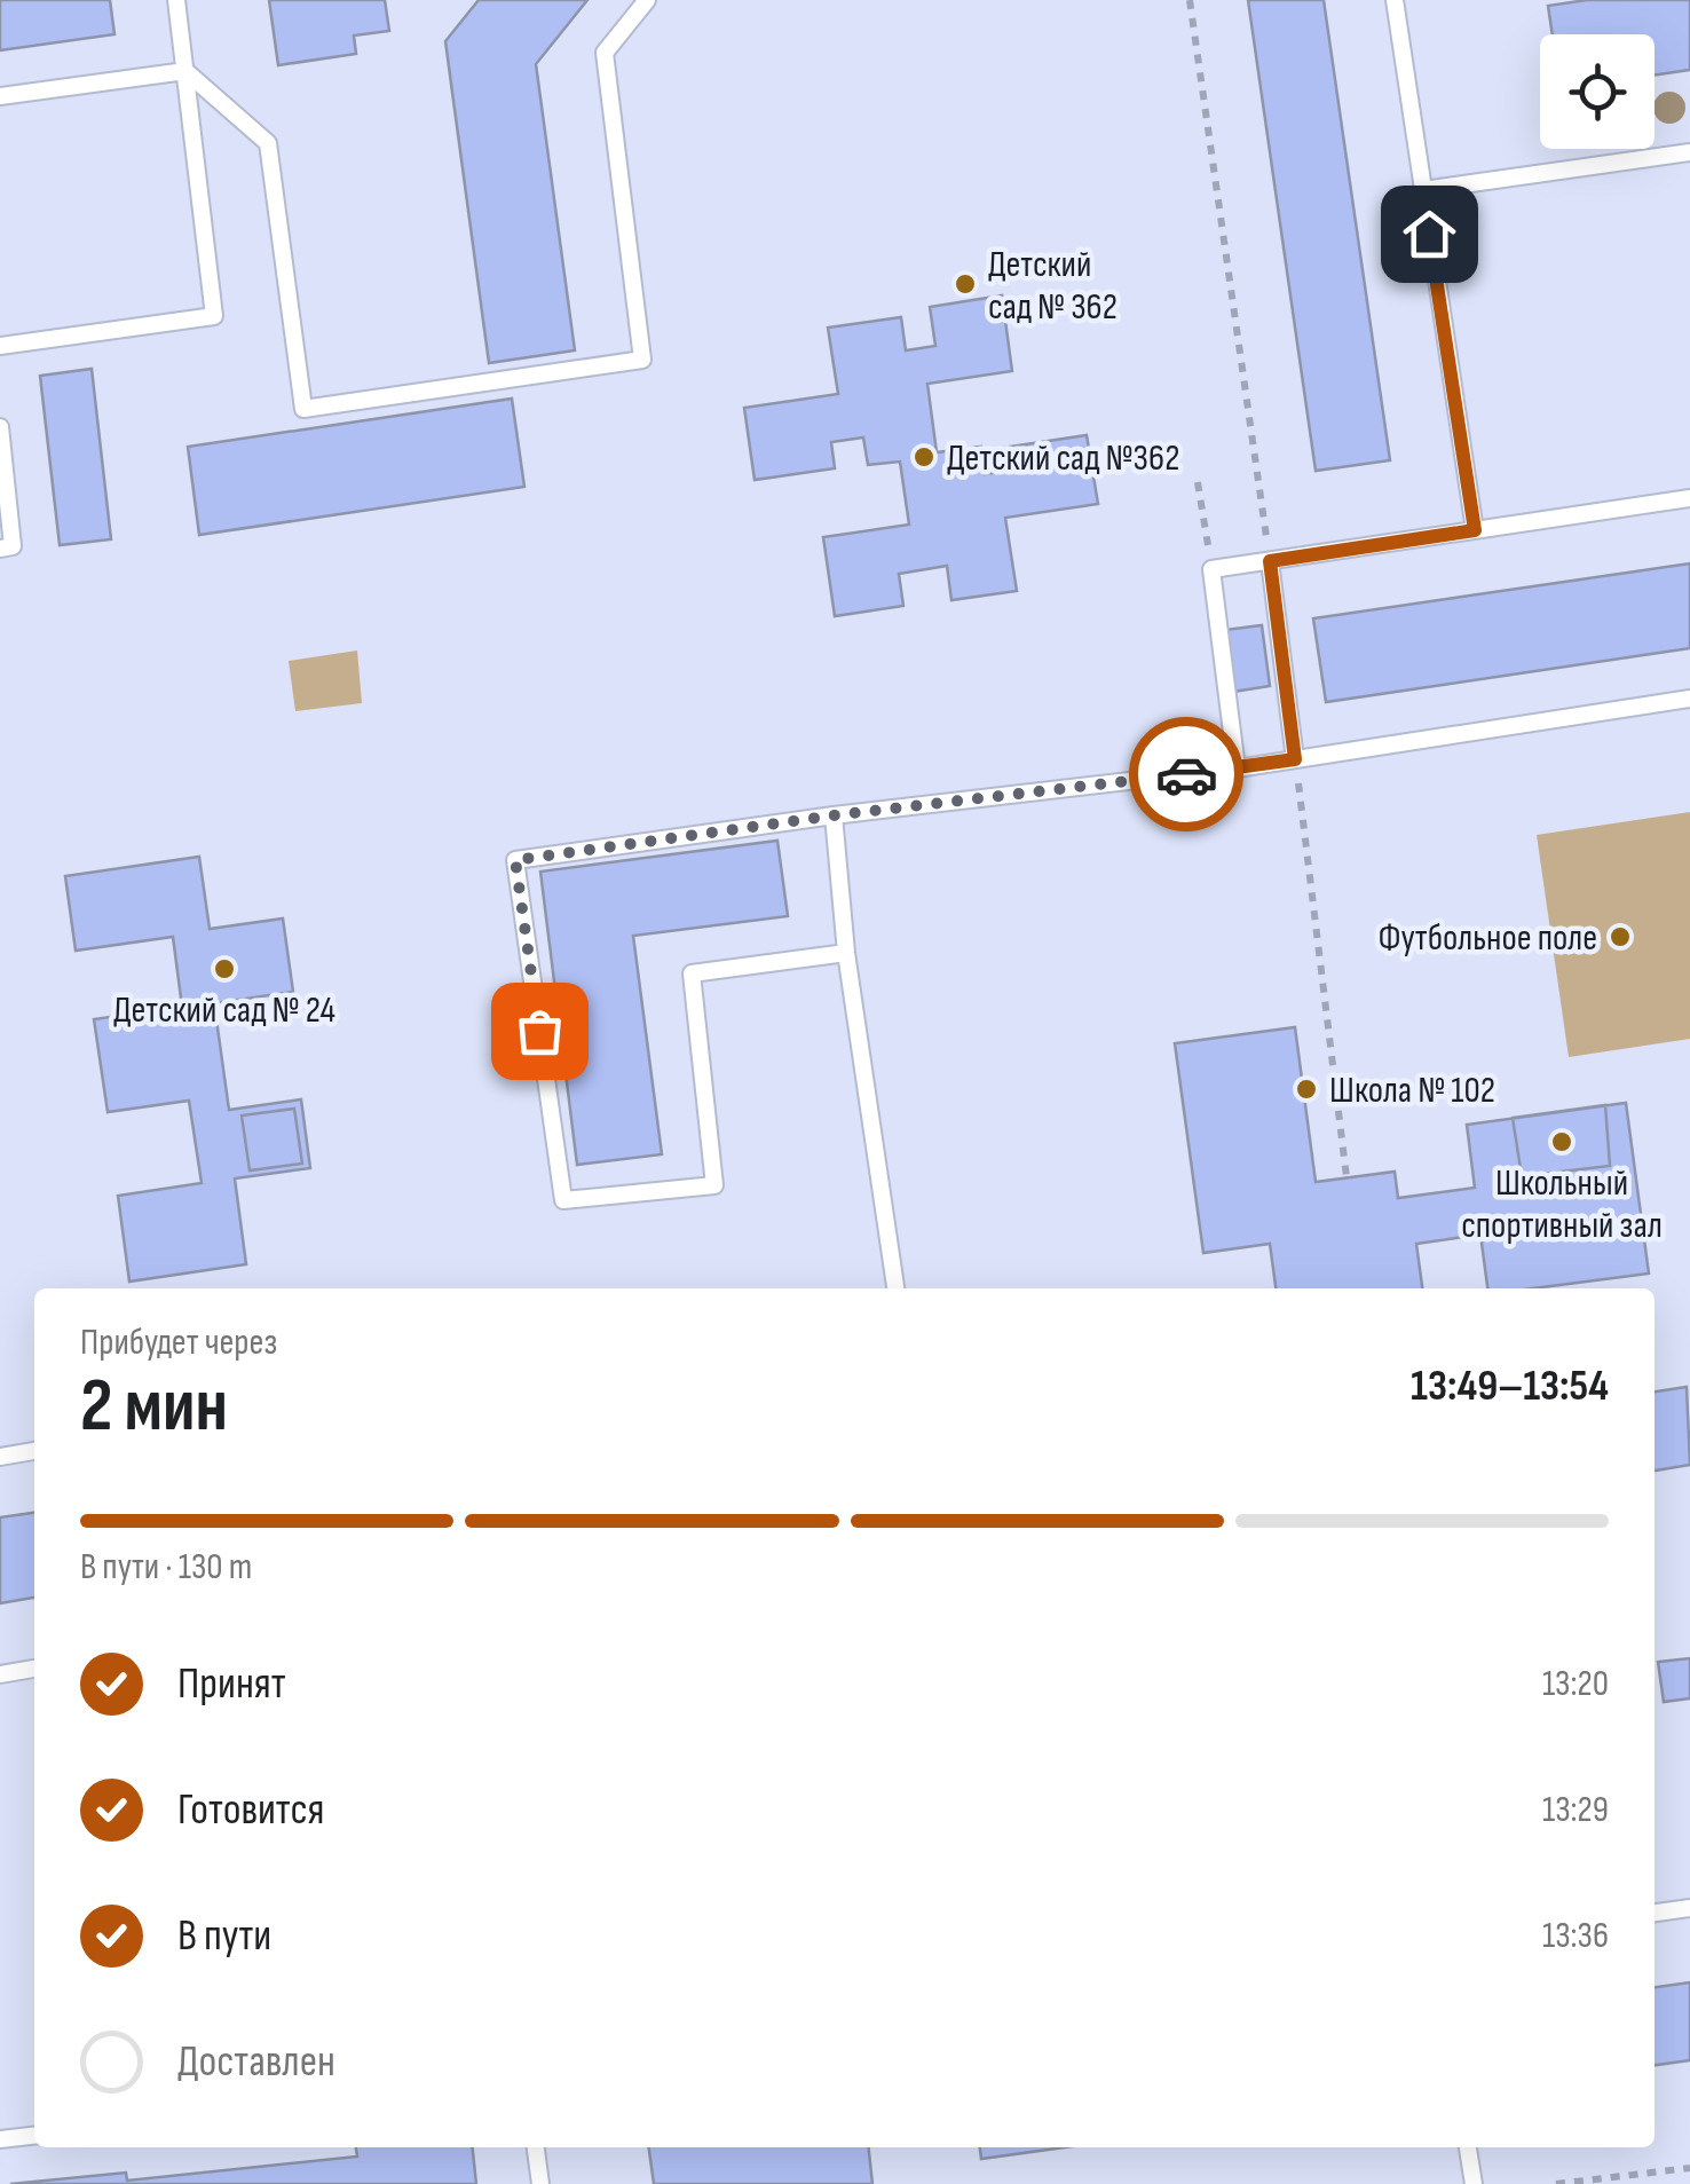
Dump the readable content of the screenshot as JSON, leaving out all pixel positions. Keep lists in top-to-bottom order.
{
  "places": [
    "Детский сад № 362",
    "Детский сад №362",
    "Футбольное поле",
    "Детский сад № 24",
    "Школа № 102",
    "Школьный спортивный зал"
  ],
  "page": {
    "heading": ["2 мин", "Прибудет через", "13:49–13:54"],
    "bar": "В пути · 130 m",
    "list": [
      ["Принят", "13:20"],
      ["Готовится", "13:29"],
      ["В пути", "13:36"],
      "Доставлен"
    ]
  }
}
